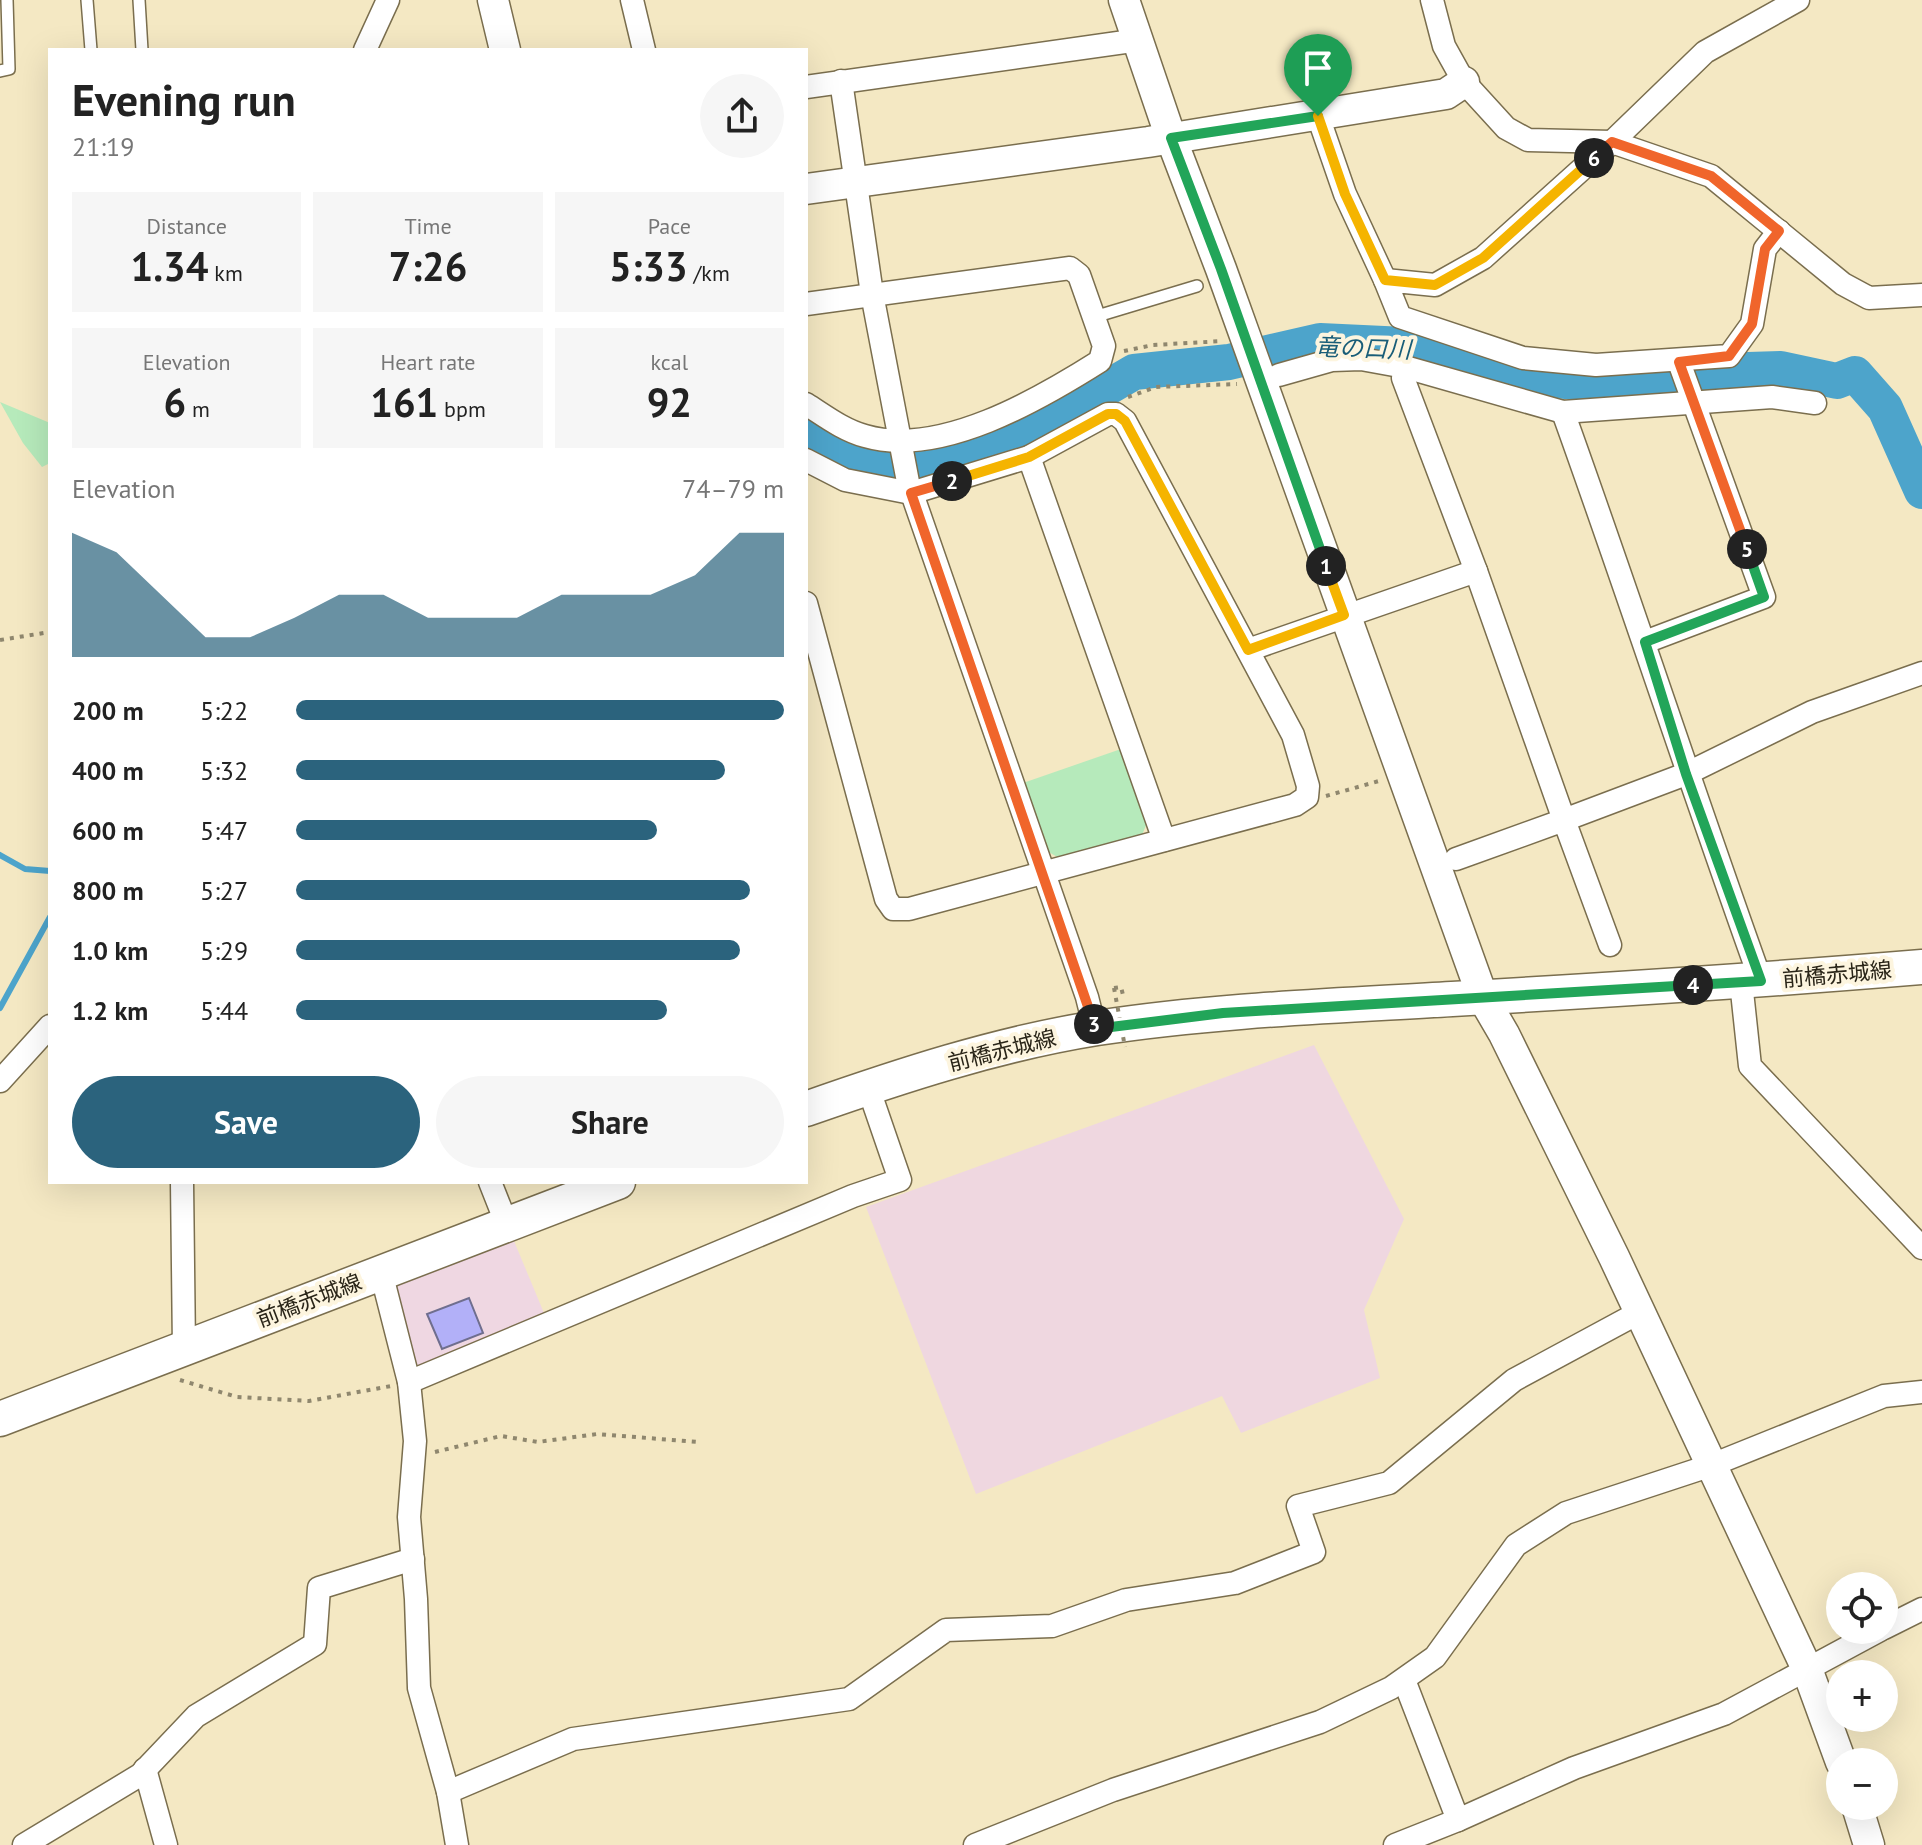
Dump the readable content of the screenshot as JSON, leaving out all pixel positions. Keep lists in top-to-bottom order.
{
  "streets": {
    "main road": ["前橋赤城線"]
  },
  "water": ["竜の口川"],
  "page": {
    "heading": ["Evening run", "21:19"],
    "pins": [
      "6",
      "2",
      "5",
      "1",
      "4",
      "3"
    ],
    "stats": [
      ["Distance", "1.34 km"],
      ["Time", "7:26"],
      ["Pace", "5:33 /km"],
      ["Elevation", "6 m"],
      ["Heart rate", "161 bpm"],
      ["kcal", "92"]
    ],
    "chart": ["Elevation", "74–79 m"],
    "list": [
      {
        "name": "200 m",
        "note": "5:22"
      },
      {
        "name": "400 m",
        "note": "5:32"
      },
      {
        "name": "600 m",
        "note": "5:47"
      },
      {
        "name": "800 m",
        "note": "5:27"
      },
      {
        "name": "1.0 km",
        "note": "5:29"
      },
      {
        "name": "1.2 km",
        "note": "5:44"
      }
    ],
    "buttons": ["Save", "Share"],
    "map_buttons": ["+", "−"]
  }
}
